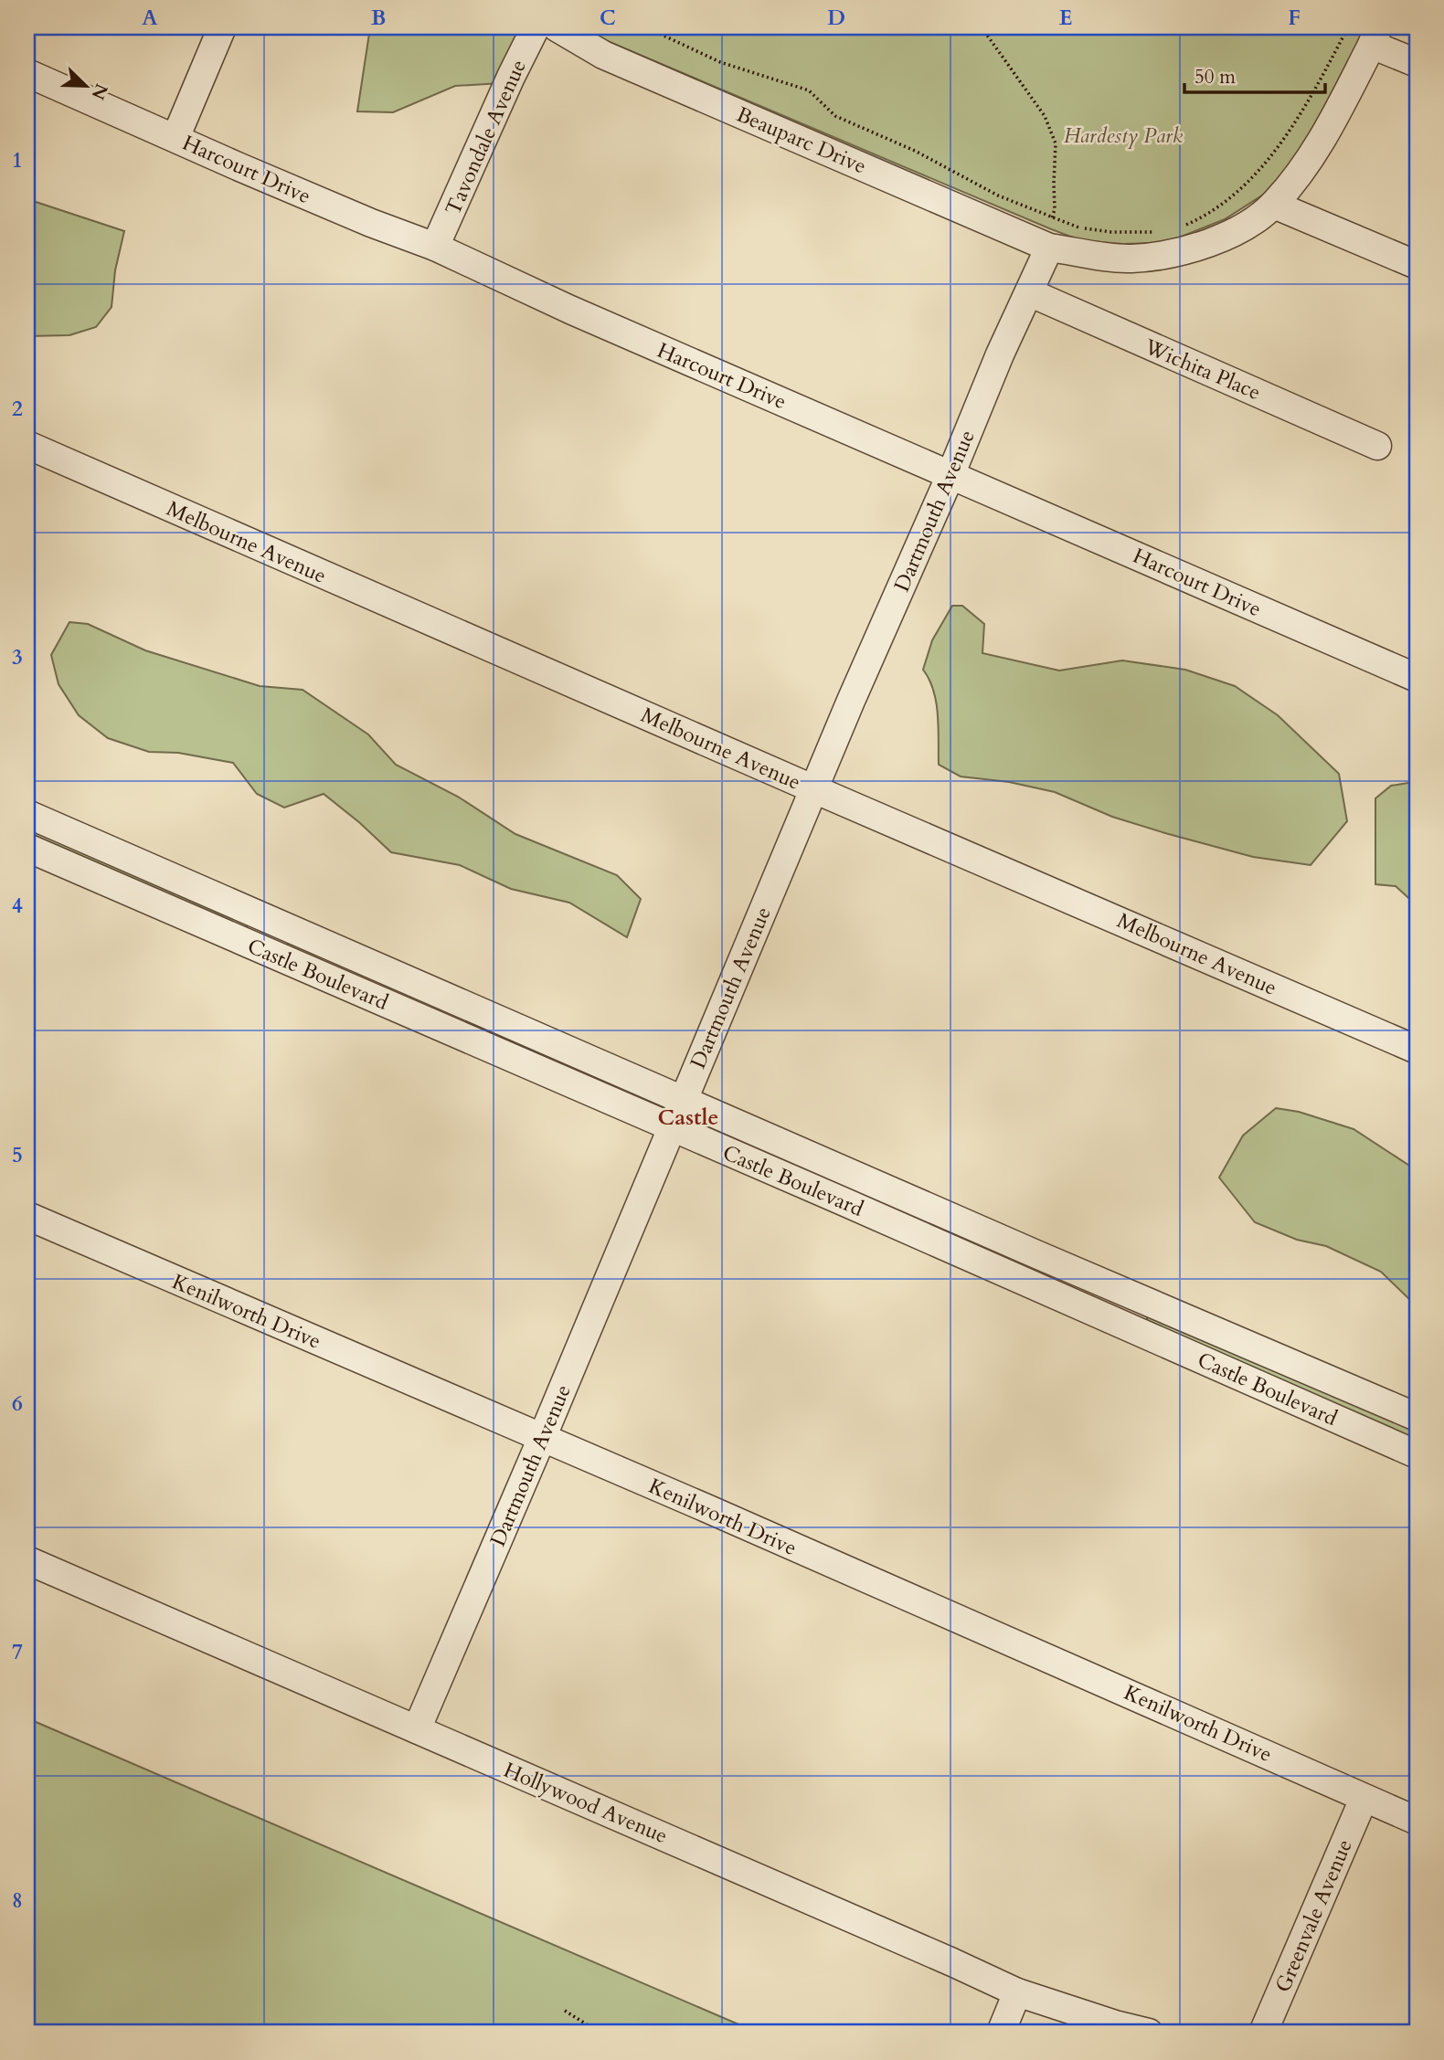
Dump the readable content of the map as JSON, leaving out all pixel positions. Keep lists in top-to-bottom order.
{
  "streets": {
    "street": [
      "Tavondale Avenue",
      "Beauparc Drive",
      "Harcourt Drive",
      "Wichita Place",
      "Dartmouth Avenue",
      "Melbourne Avenue",
      "Castle Boulevard",
      "Kenilworth Drive",
      "Hollywood Avenue",
      "Greenvale Avenue"
    ]
  },
  "crossings": [
    ["Tavondale Avenue", "Harcourt Drive"],
    ["Beauparc Drive", "Dartmouth Avenue"],
    ["Harcourt Drive", "Dartmouth Avenue"],
    ["Wichita Place", "Dartmouth Avenue"],
    ["Dartmouth Avenue", "Melbourne Avenue"],
    ["Dartmouth Avenue", "Castle Boulevard"],
    ["Dartmouth Avenue", "Kenilworth Drive"],
    ["Dartmouth Avenue", "Hollywood Avenue"],
    ["Kenilworth Drive", "Greenvale Avenue"]
  ],
  "districts": ["Castle"],
  "parks": ["Hardesty Park"],
  "scale_bar": "50 m",
  "north": "bottom right",
  "grid": {
    "columns": [
      "A",
      "B",
      "C",
      "D",
      "E",
      "F"
    ],
    "rows": [
      "1",
      "2",
      "3",
      "4",
      "5",
      "6",
      "7",
      "8"
    ]
  }
}
